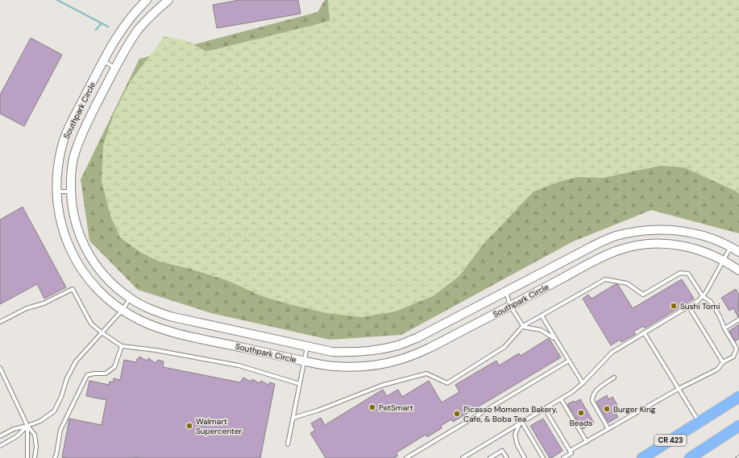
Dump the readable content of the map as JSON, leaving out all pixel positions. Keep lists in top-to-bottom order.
{
  "streets": {
    "highway": ["CR 423"],
    "street": ["Southpark Circle"]
  },
  "places": [
    "Sushi Tomi",
    "PetSmart",
    "Burger King",
    "Beads",
    "Picasso Moments Bakery, Cafe, & Boba Tea",
    "Walmart Supercenter"
  ]
}
